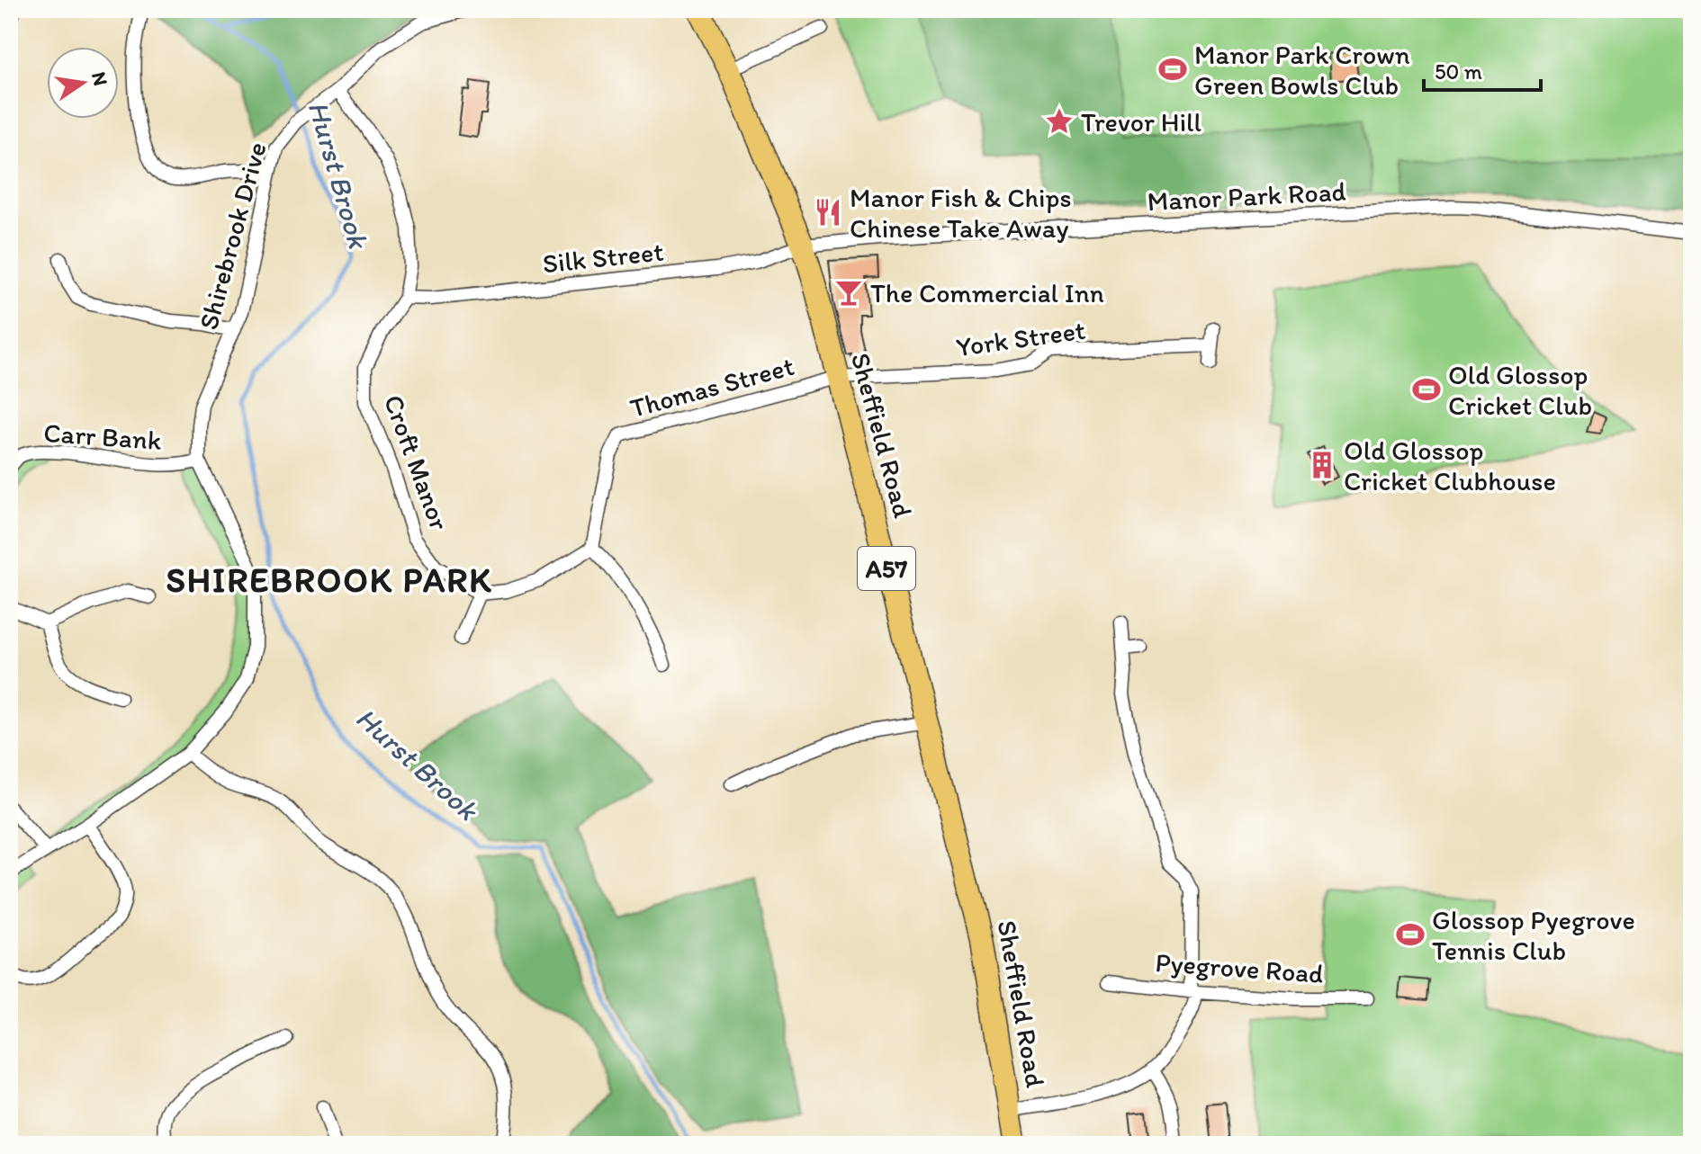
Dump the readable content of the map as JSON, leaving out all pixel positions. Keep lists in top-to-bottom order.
{
  "streets": {
    "main road": ["Sheffield Road", "A57"],
    "street": [
      "Manor Park Road",
      "Shirebrook Drive",
      "Silk Street",
      "York Street",
      "Thomas Street",
      "Carr Bank",
      "Croft Manor",
      "Pyegrove Road"
    ]
  },
  "crossings": [
    ["Manor Park Road", "Silk Street"],
    ["Manor Park Road", "Sheffield Road"],
    ["Shirebrook Drive", "Carr Bank"],
    ["Shirebrook Drive", "Croft Manor"],
    ["Silk Street", "Sheffield Road"],
    ["Silk Street", "Croft Manor"],
    ["York Street", "Thomas Street"],
    ["York Street", "Sheffield Road"],
    ["Thomas Street", "Sheffield Road"]
  ],
  "districts": ["SHIREBROOK PARK"],
  "water": ["Hurst Brook"],
  "places": {
    "sports": ["Manor Park Crown Green Bowls Club", "Old Glossop Cricket Club", "Glossop Pyegrove Tennis Club"],
    "place": ["Trevor Hill"],
    "restaurant": ["Manor Fish & Chips Chinese Take Away"],
    "bar": ["The Commercial Inn"],
    "building": ["Old Glossop Cricket Clubhouse"]
  },
  "scale_bar": "50 m",
  "north": "right"
}
